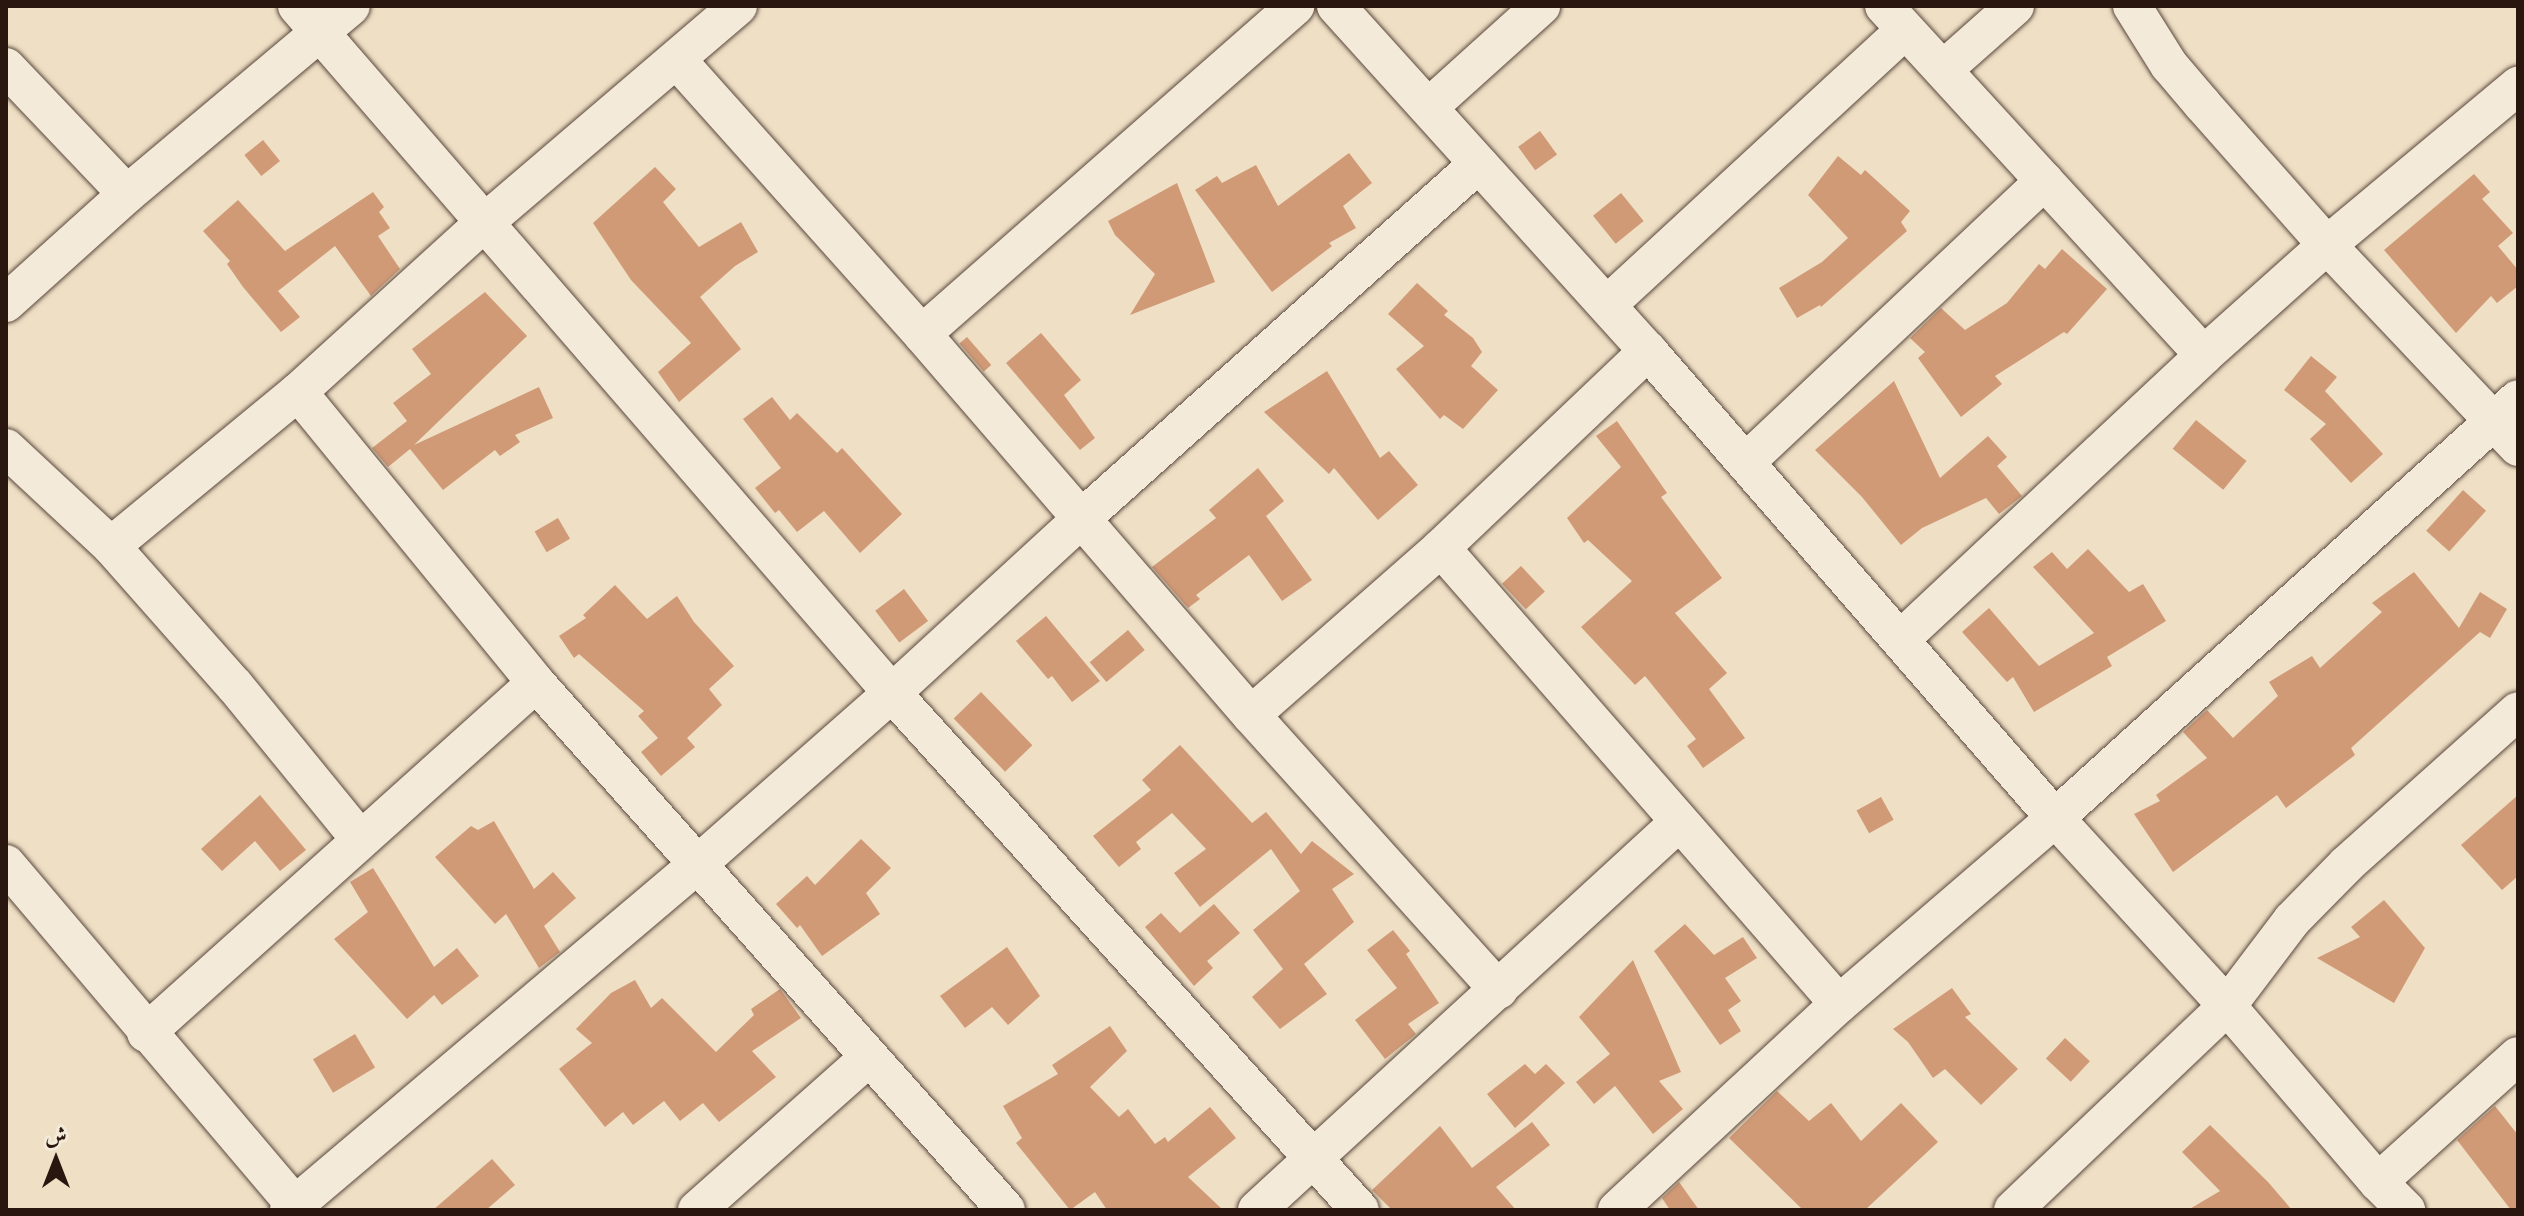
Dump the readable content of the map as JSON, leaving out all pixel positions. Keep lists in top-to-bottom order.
{
  "north": "top"
}
